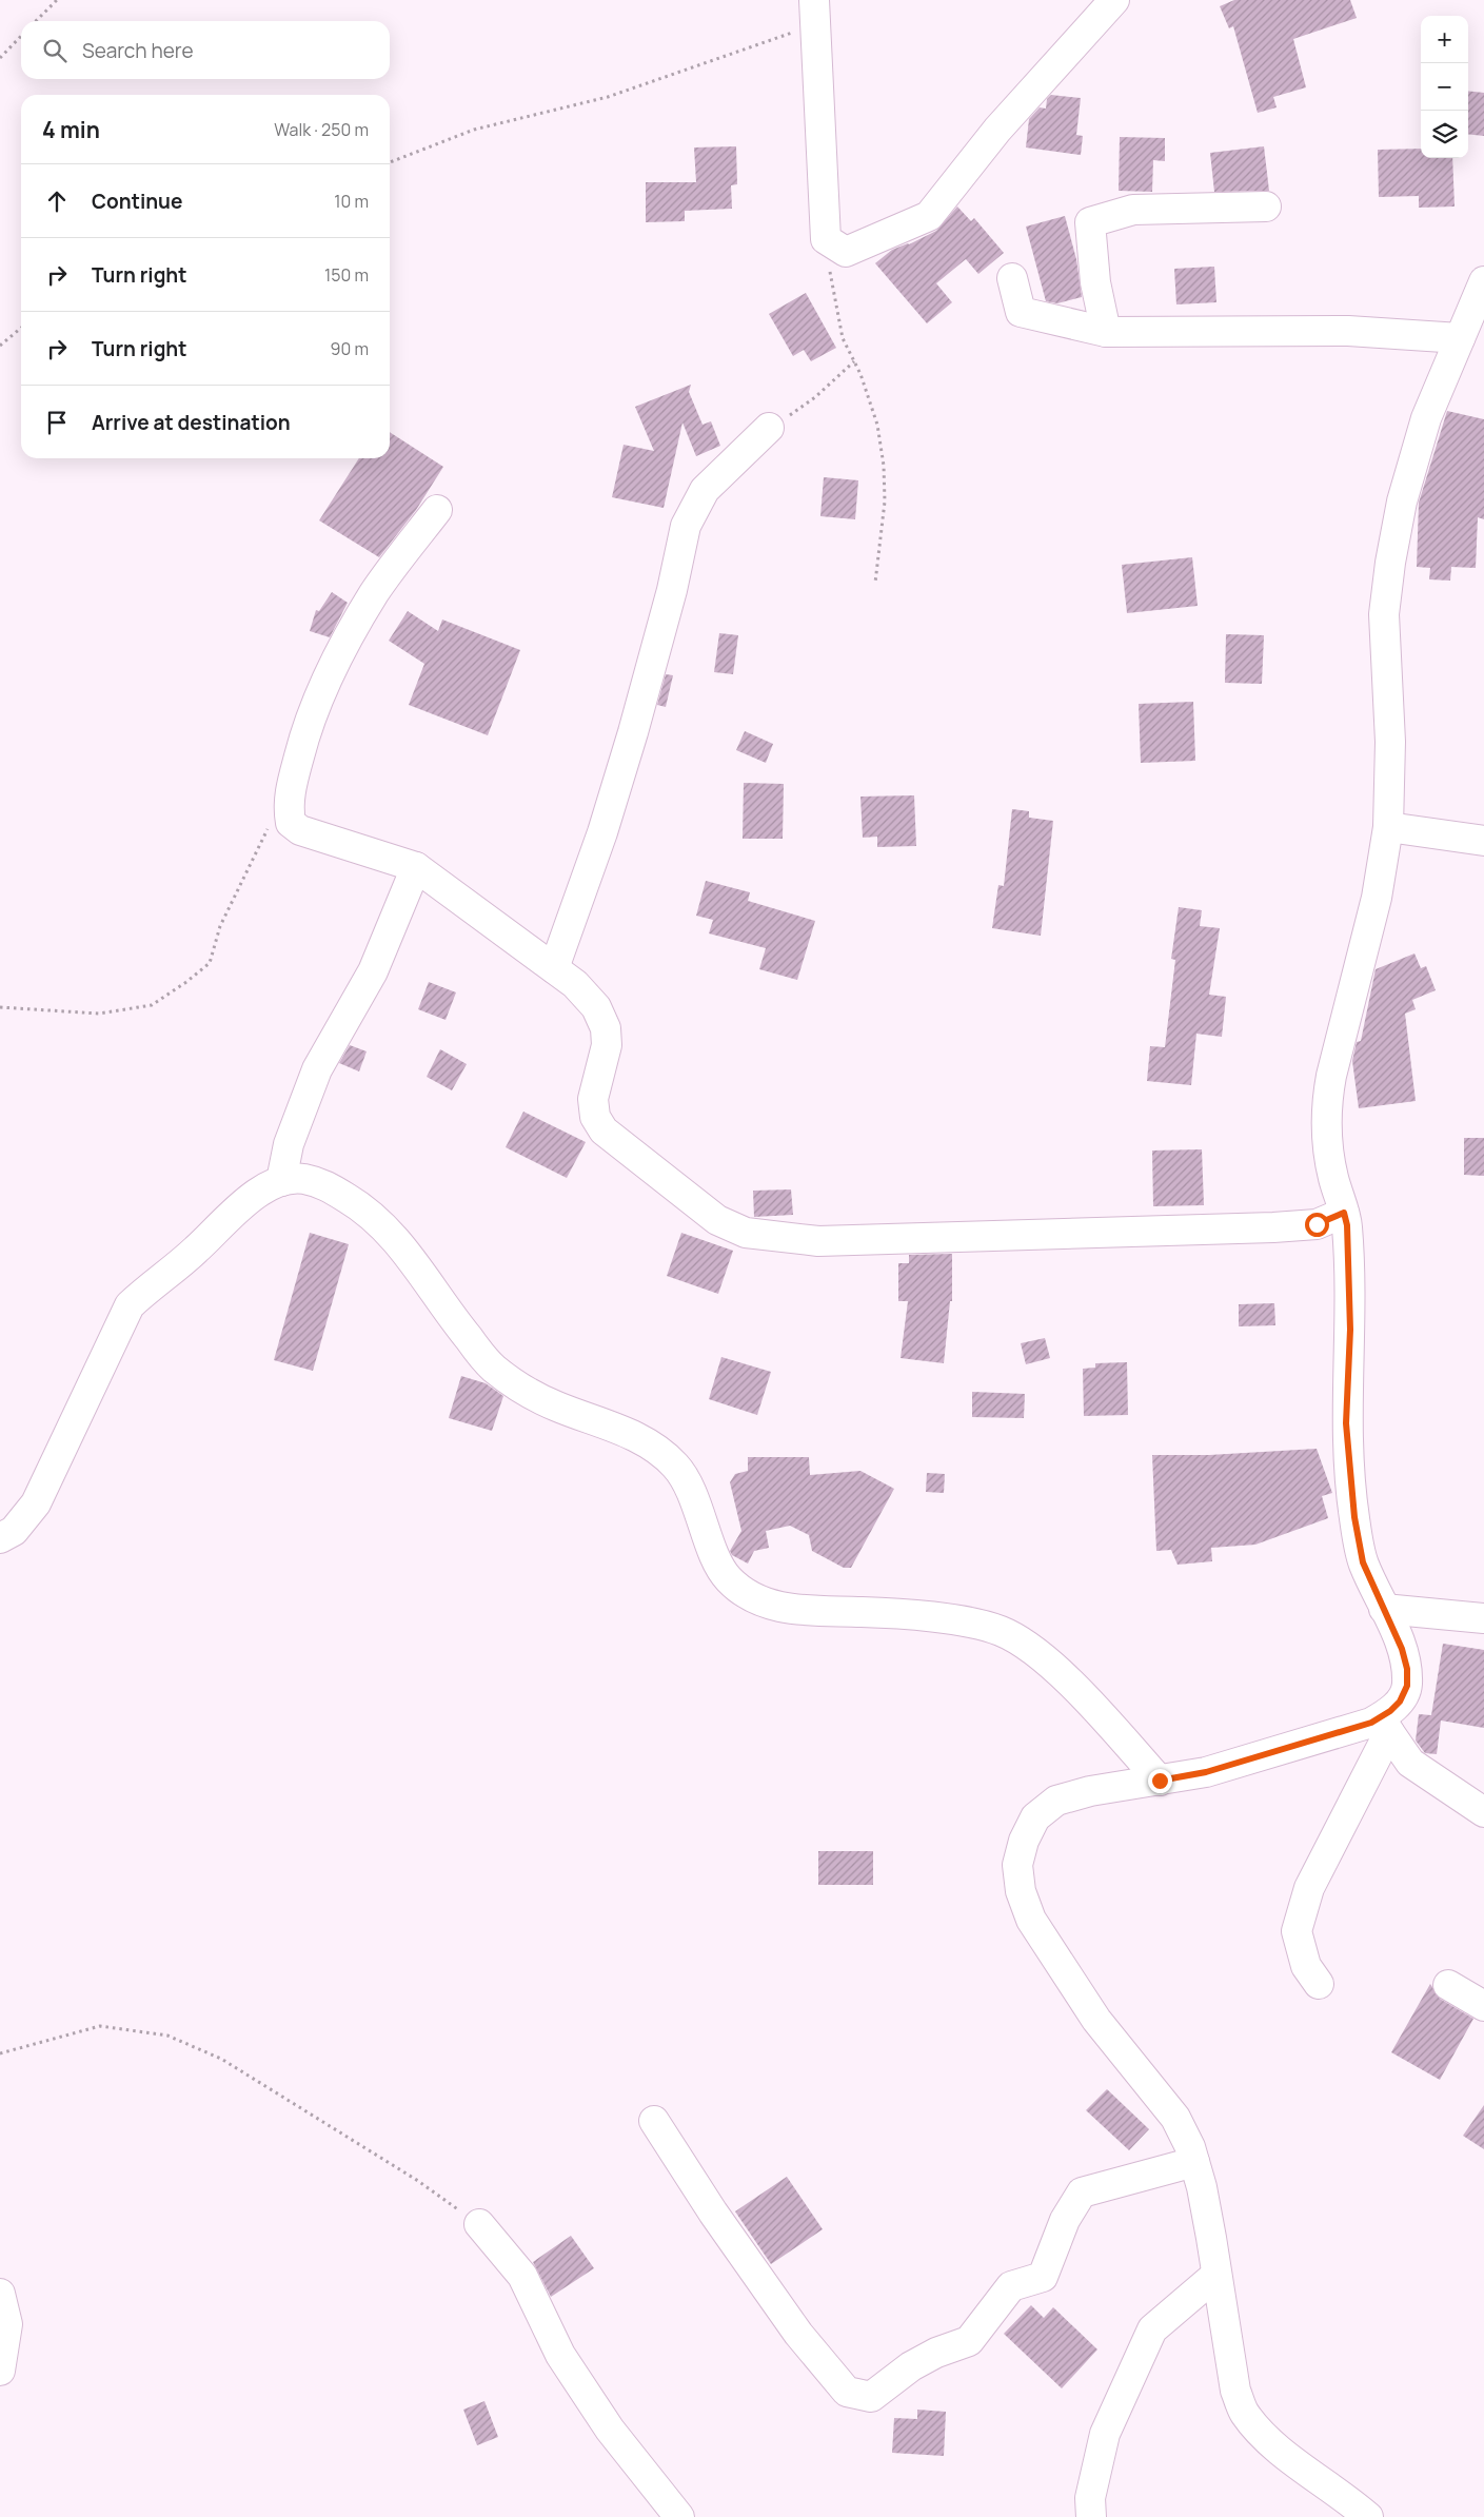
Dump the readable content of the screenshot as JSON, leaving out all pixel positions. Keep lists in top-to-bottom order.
{
  "page": {
    "map_buttons": ["+", "−"],
    "search": "Search here",
    "heading": ["4 min", "Walk · 250 m"],
    "list": [
      ["Continue", "10 m"],
      ["Turn right", "150 m"],
      ["Turn right", "90 m"],
      "Arrive at destination"
    ]
  }
}
